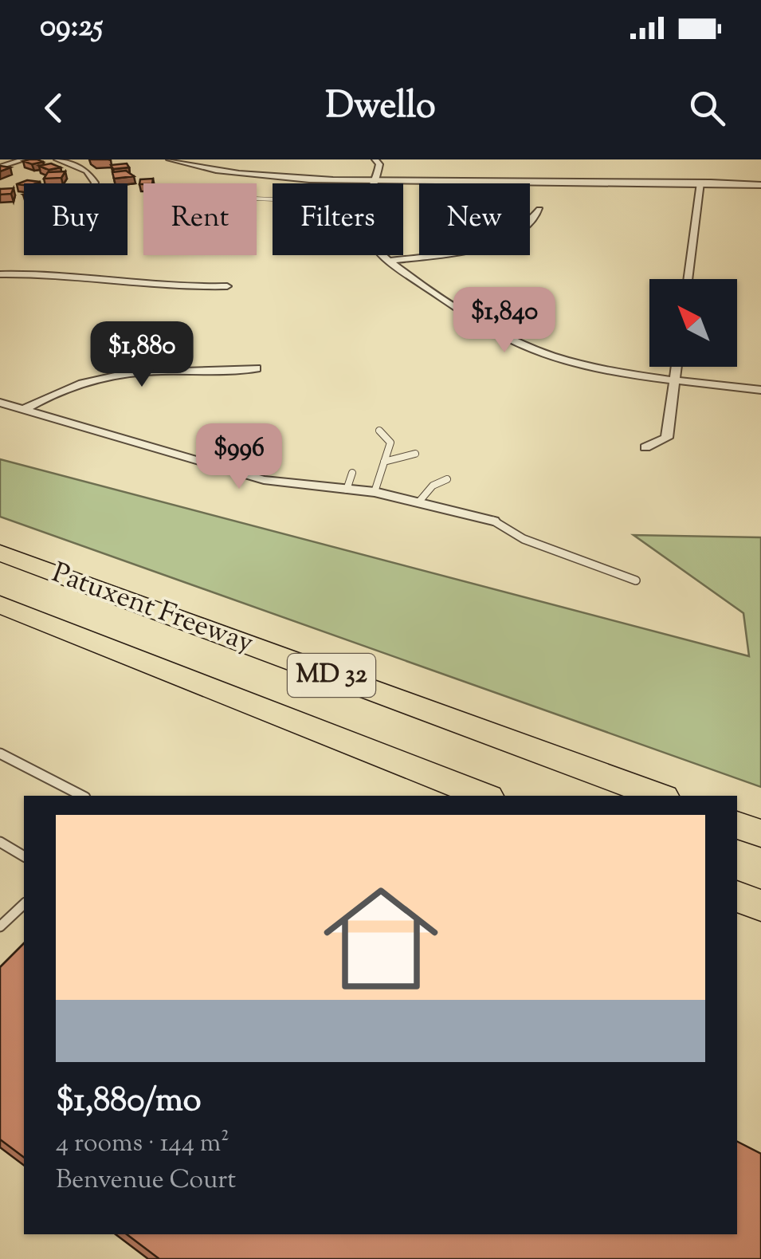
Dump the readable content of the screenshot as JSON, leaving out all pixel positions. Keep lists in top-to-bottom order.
{
  "streets": {
    "highway": ["Patuxent Freeway", "MD 32"]
  },
  "north": "top left",
  "page": {
    "status": "09:25",
    "header": "Dwello",
    "chip": [
      "Buy",
      "Rent",
      "Filters",
      "New"
    ],
    "price": ["$1,840", "$1,880", "$996"],
    "list": [
      {
        "name": "$1,880/mo",
        "note": "4 rooms · 144 m² · Benvenue Court"
      }
    ]
  }
}
